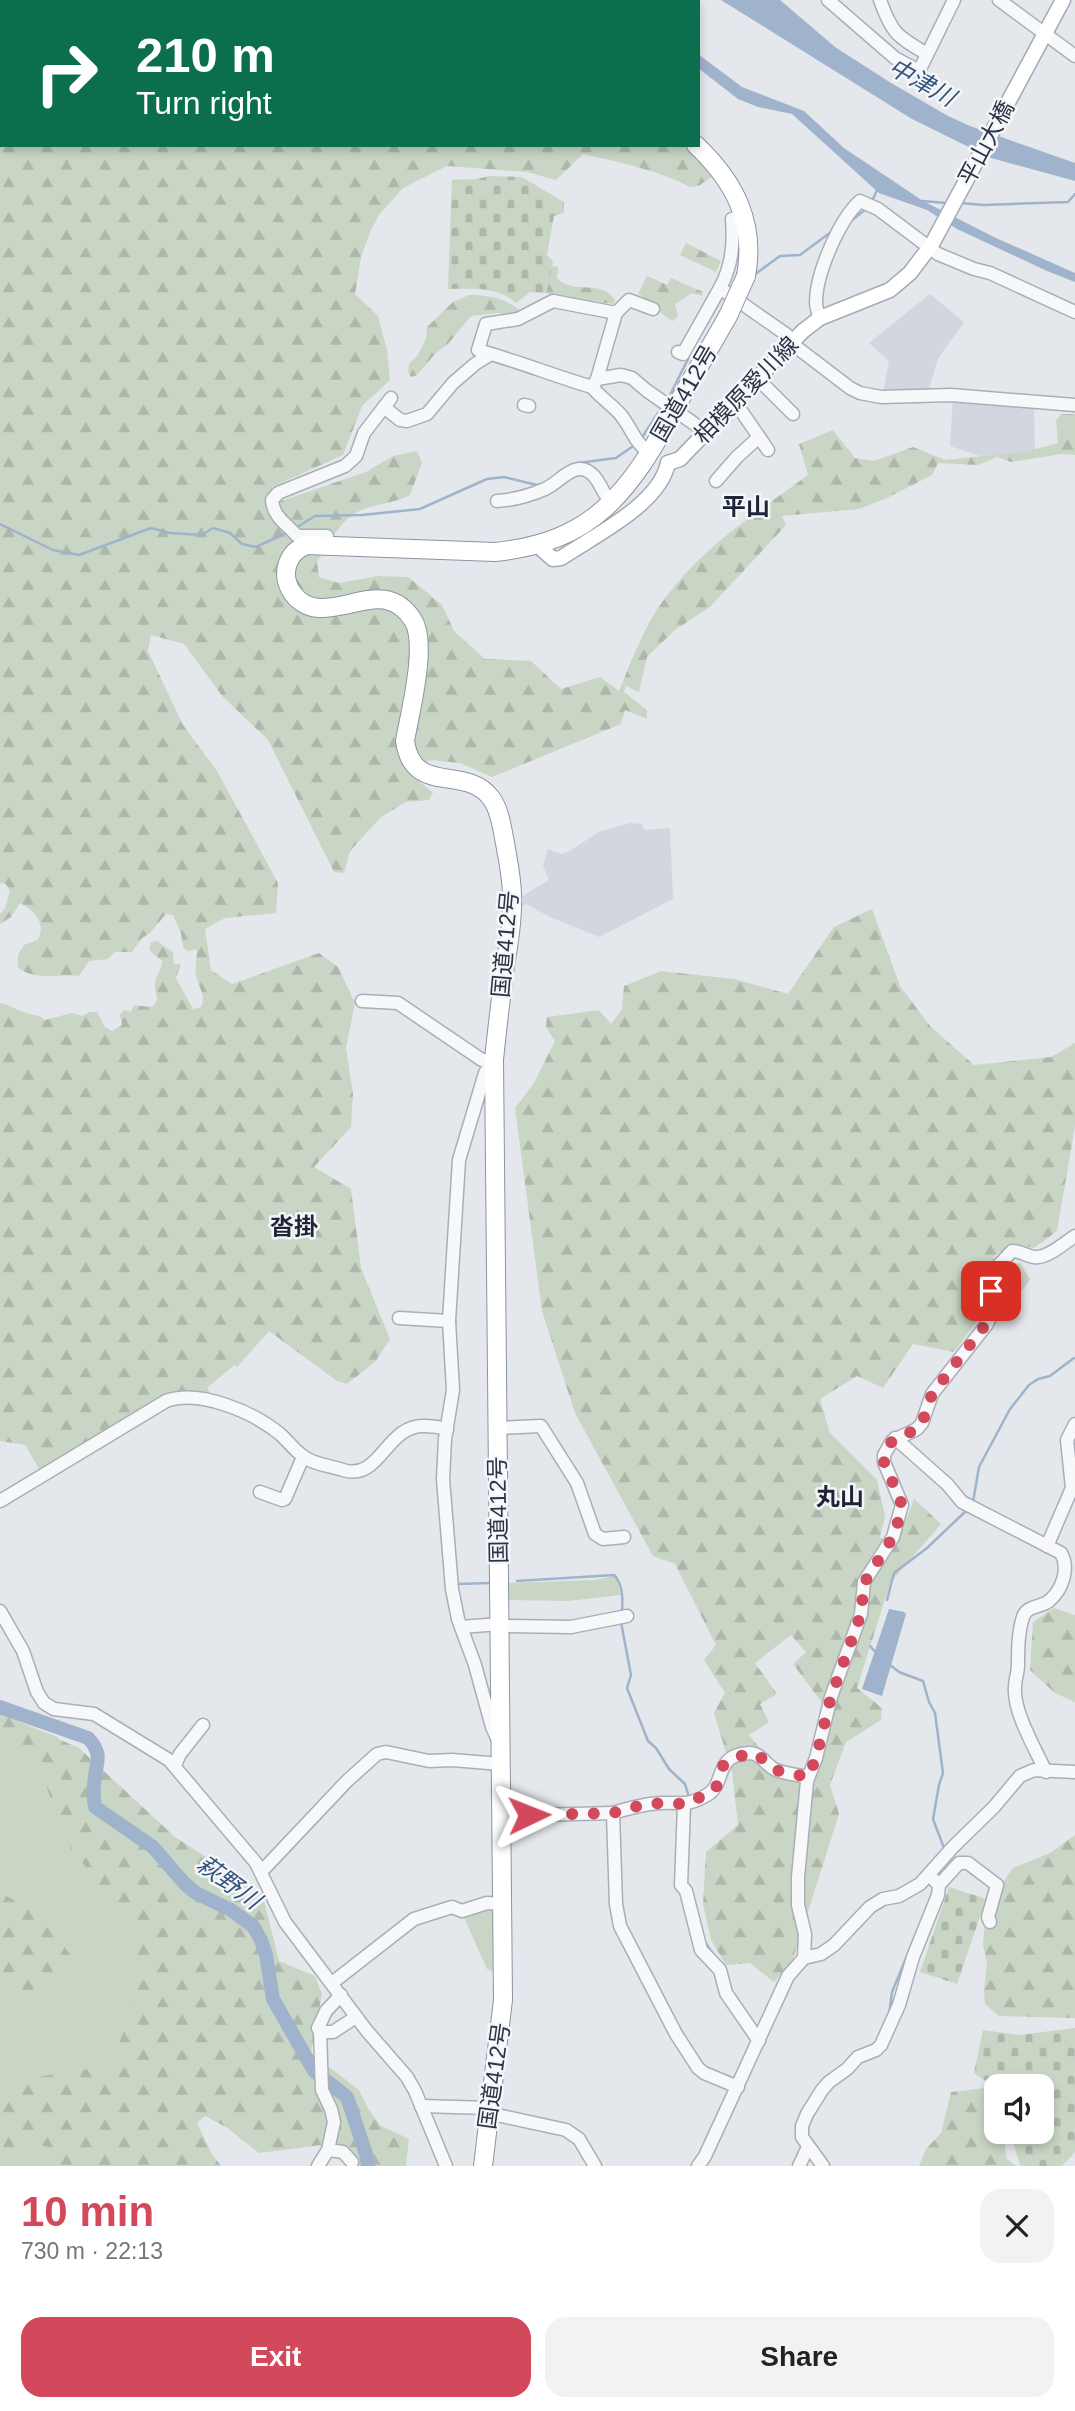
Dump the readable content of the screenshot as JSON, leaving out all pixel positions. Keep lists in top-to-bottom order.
{
  "streets": {
    "highway": ["国道412号"],
    "main road": ["平山大橋", "相模原愛川線"]
  },
  "crossings": [
    ["平山大橋", "相模原愛川線"],
    ["相模原愛川線", "国道412号"]
  ],
  "districts": ["平山", "沓掛", "丸山"],
  "water": ["中津川", "萩野川"],
  "page": {
    "turn": ["210 m", "Turn right"],
    "heading": ["10 min", "730 m · 22:13"],
    "buttons": ["Exit", "Share"]
  }
}
